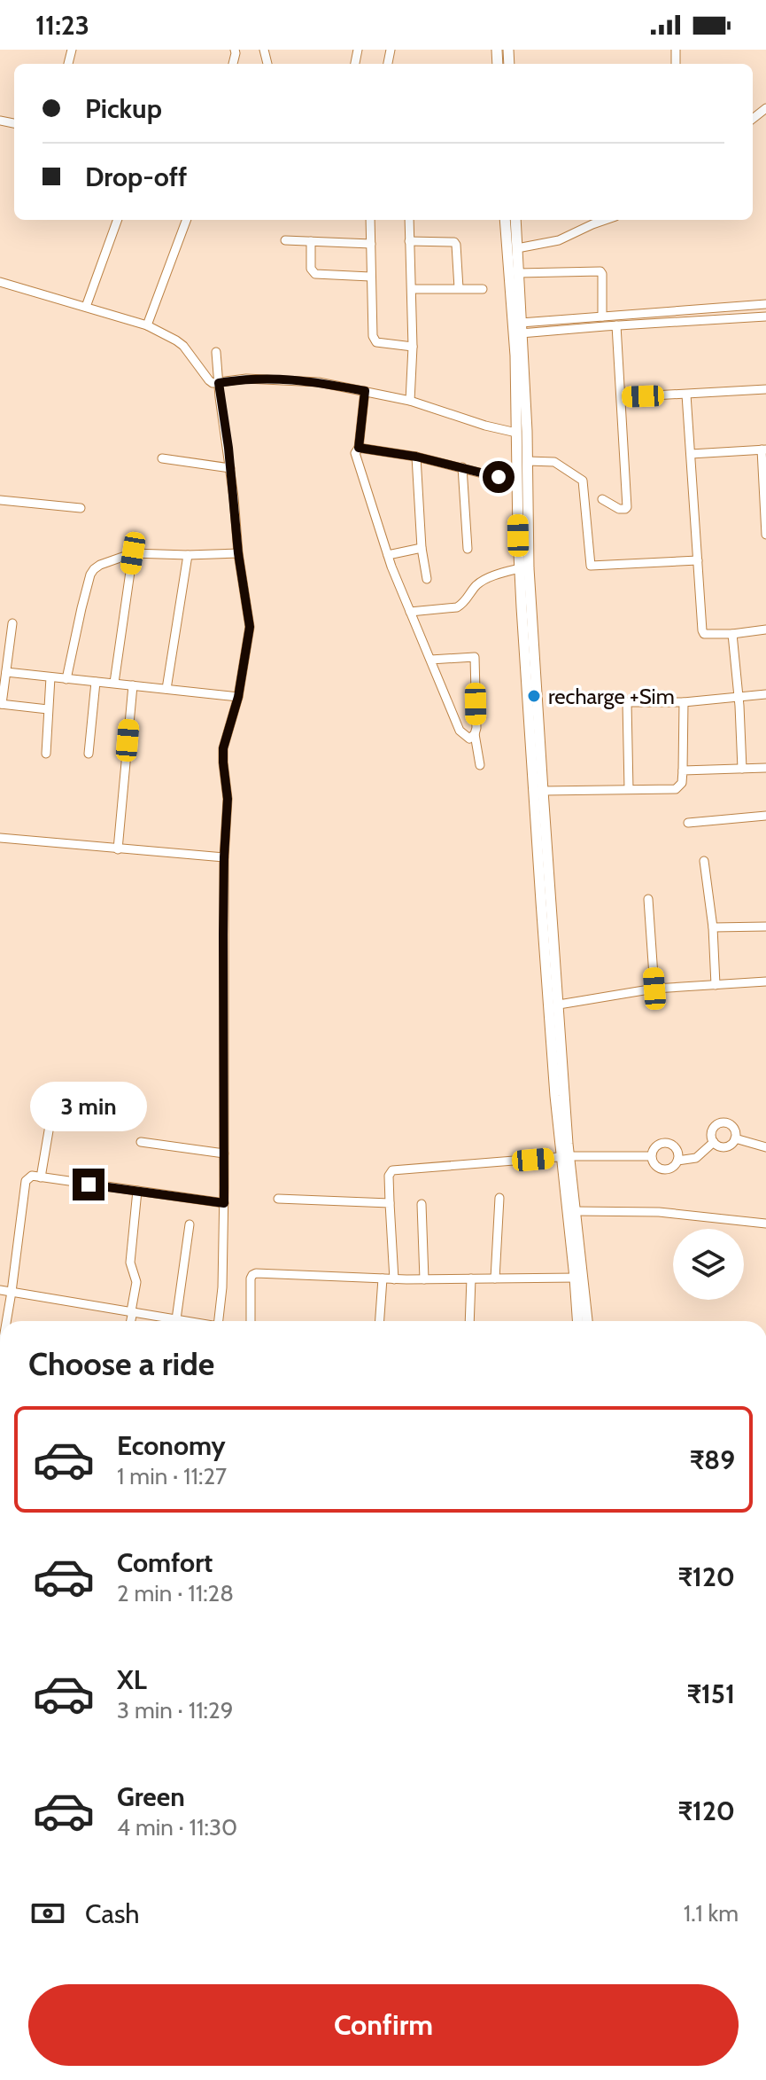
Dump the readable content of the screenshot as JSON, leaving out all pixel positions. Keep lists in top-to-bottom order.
{
  "places": ["recharge +Sim"],
  "page": {
    "status": "11:23",
    "banner": ["Pickup", "Drop-off"],
    "bubble": "3 min",
    "heading": "Choose a ride",
    "list": [
      {
        "name": "Economy",
        "note": "1 min · 11:27",
        "value": "₹89"
      },
      {
        "name": "Comfort",
        "note": "2 min · 11:28",
        "value": "₹120"
      },
      {
        "name": "XL",
        "note": "3 min · 11:29",
        "value": "₹151"
      },
      {
        "name": "Green",
        "note": "4 min · 11:30",
        "value": "₹120"
      }
    ],
    "pay": ["Cash", "1.1 km"],
    "buttons": "Confirm"
  }
}
